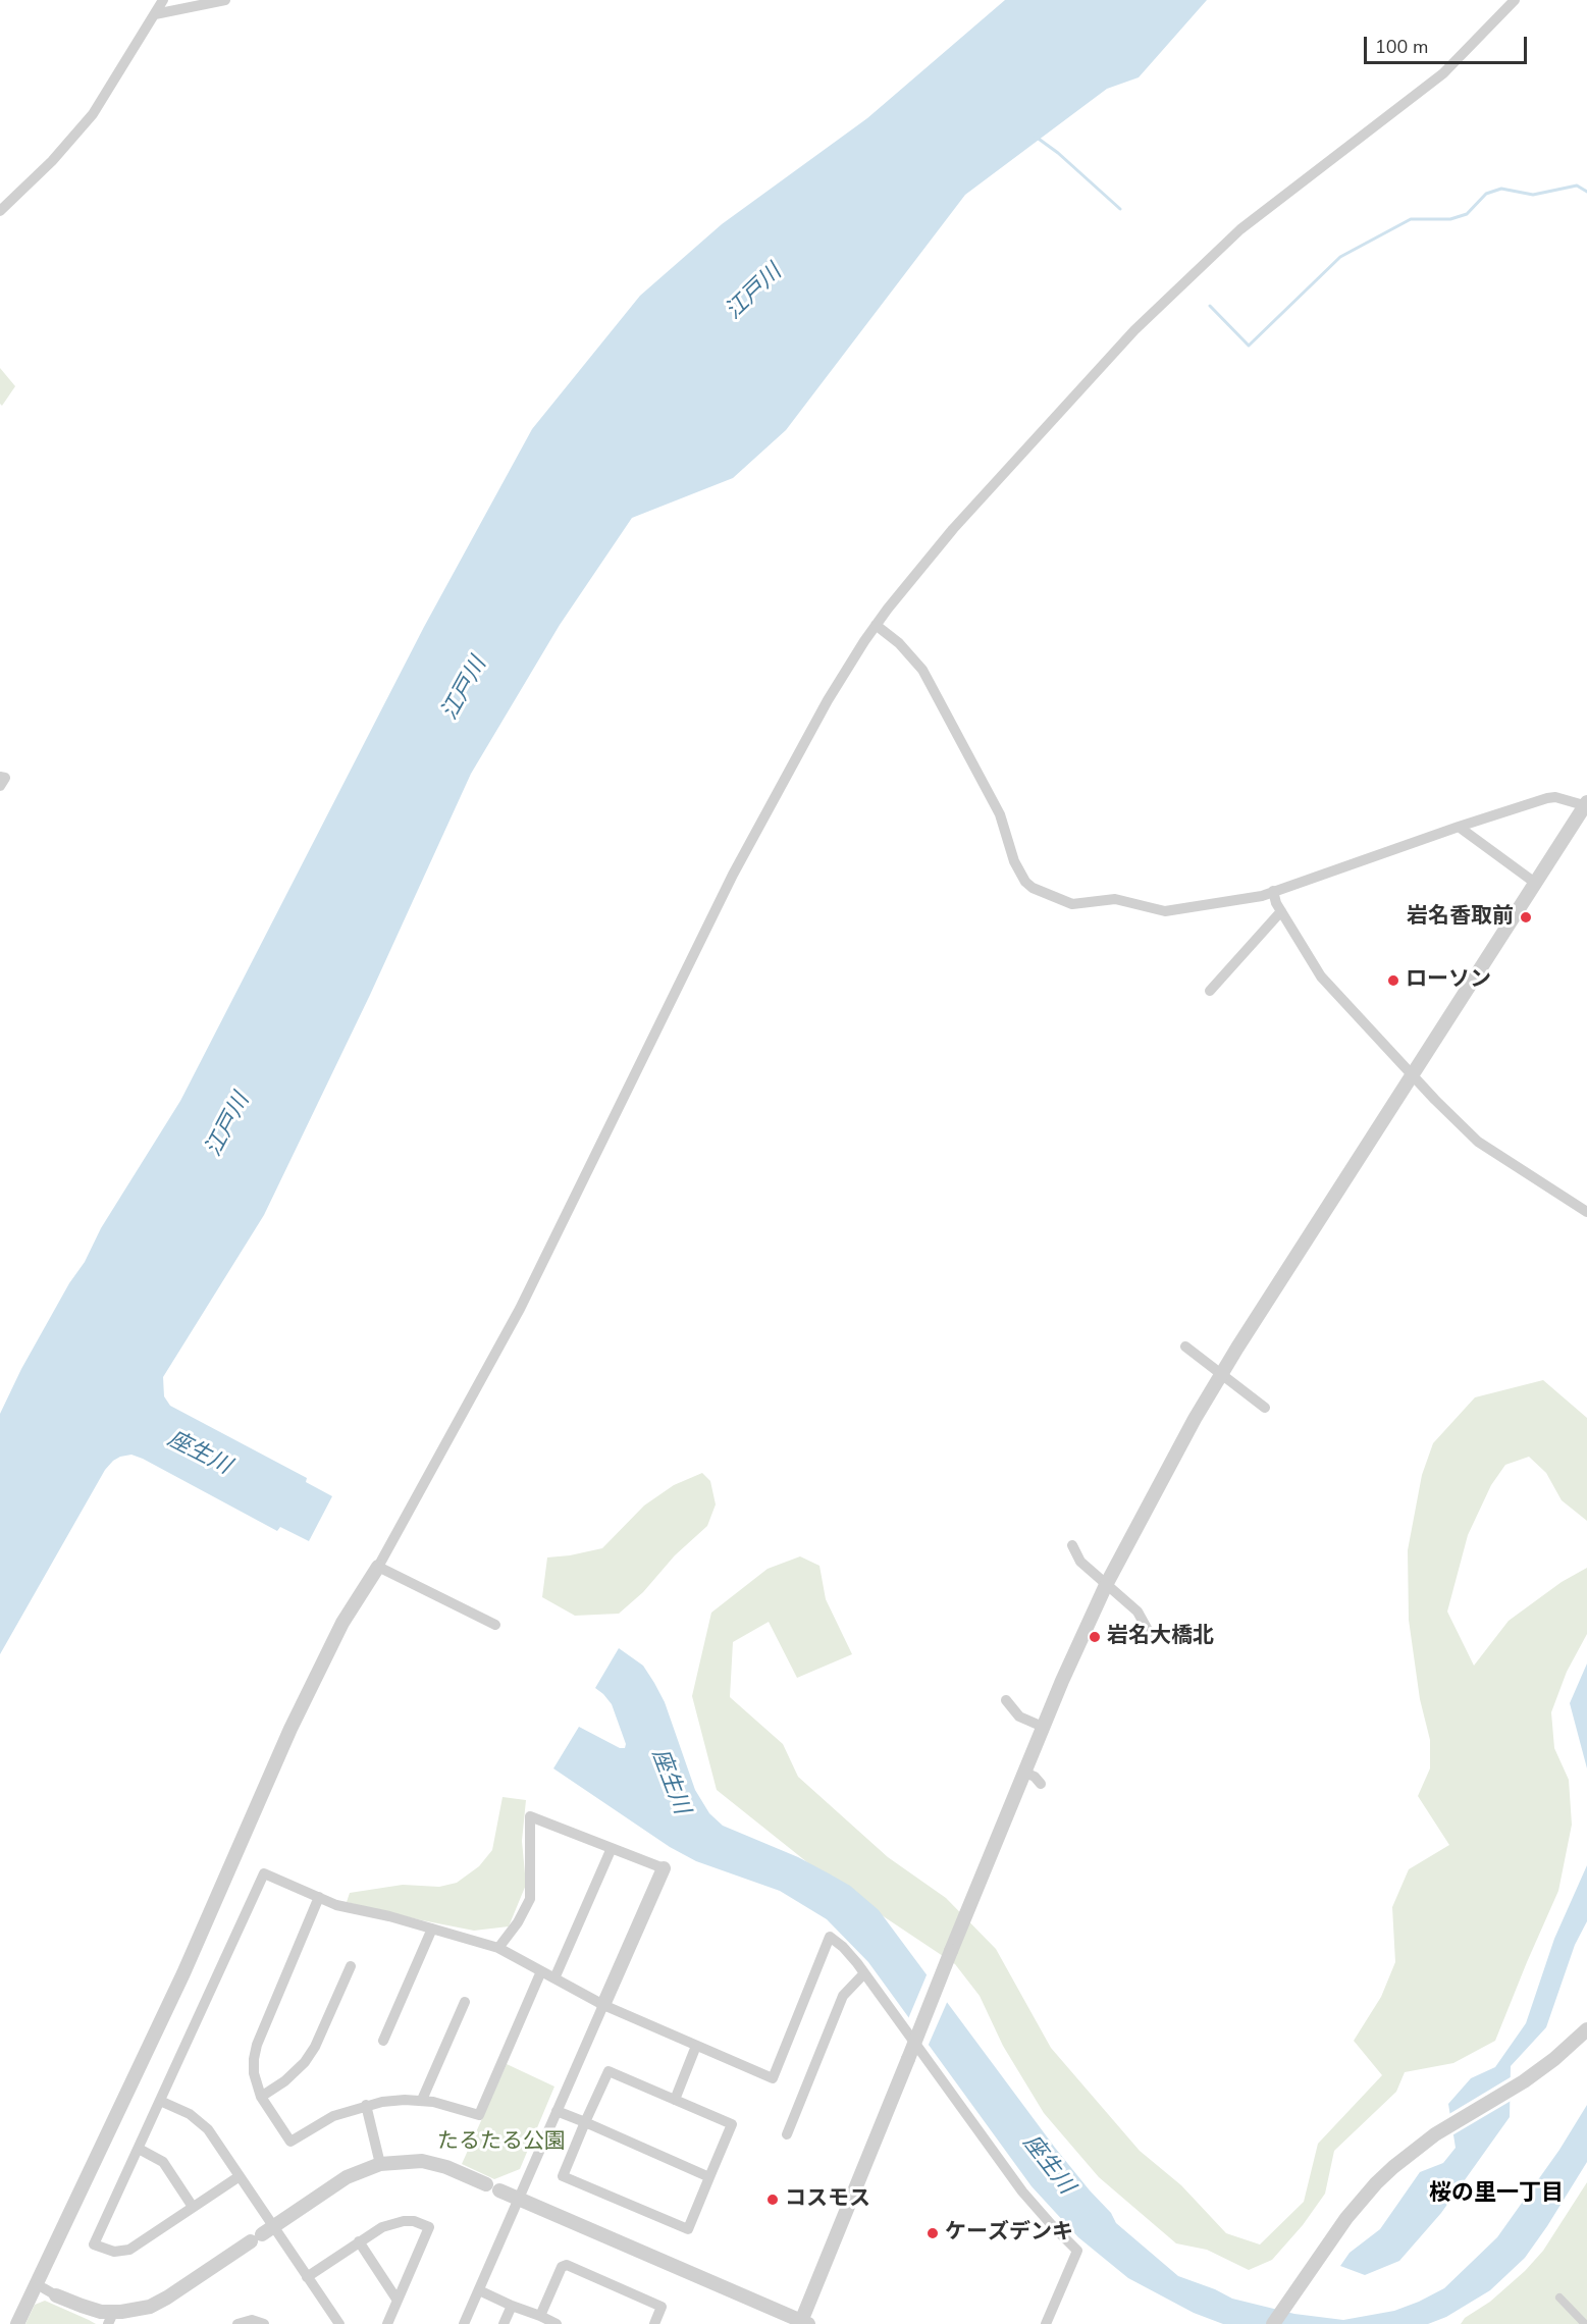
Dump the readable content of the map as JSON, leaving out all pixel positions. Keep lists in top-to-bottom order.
{
  "districts": ["桜の里一丁目"],
  "water": ["江戸川", "座生川"],
  "parks": ["たるたる公園"],
  "places": [
    "岩名香取前",
    "ローソン",
    "岩名大橋北",
    "コスモス",
    "ケーズデンキ"
  ],
  "scale_bar": "100 m"
}
